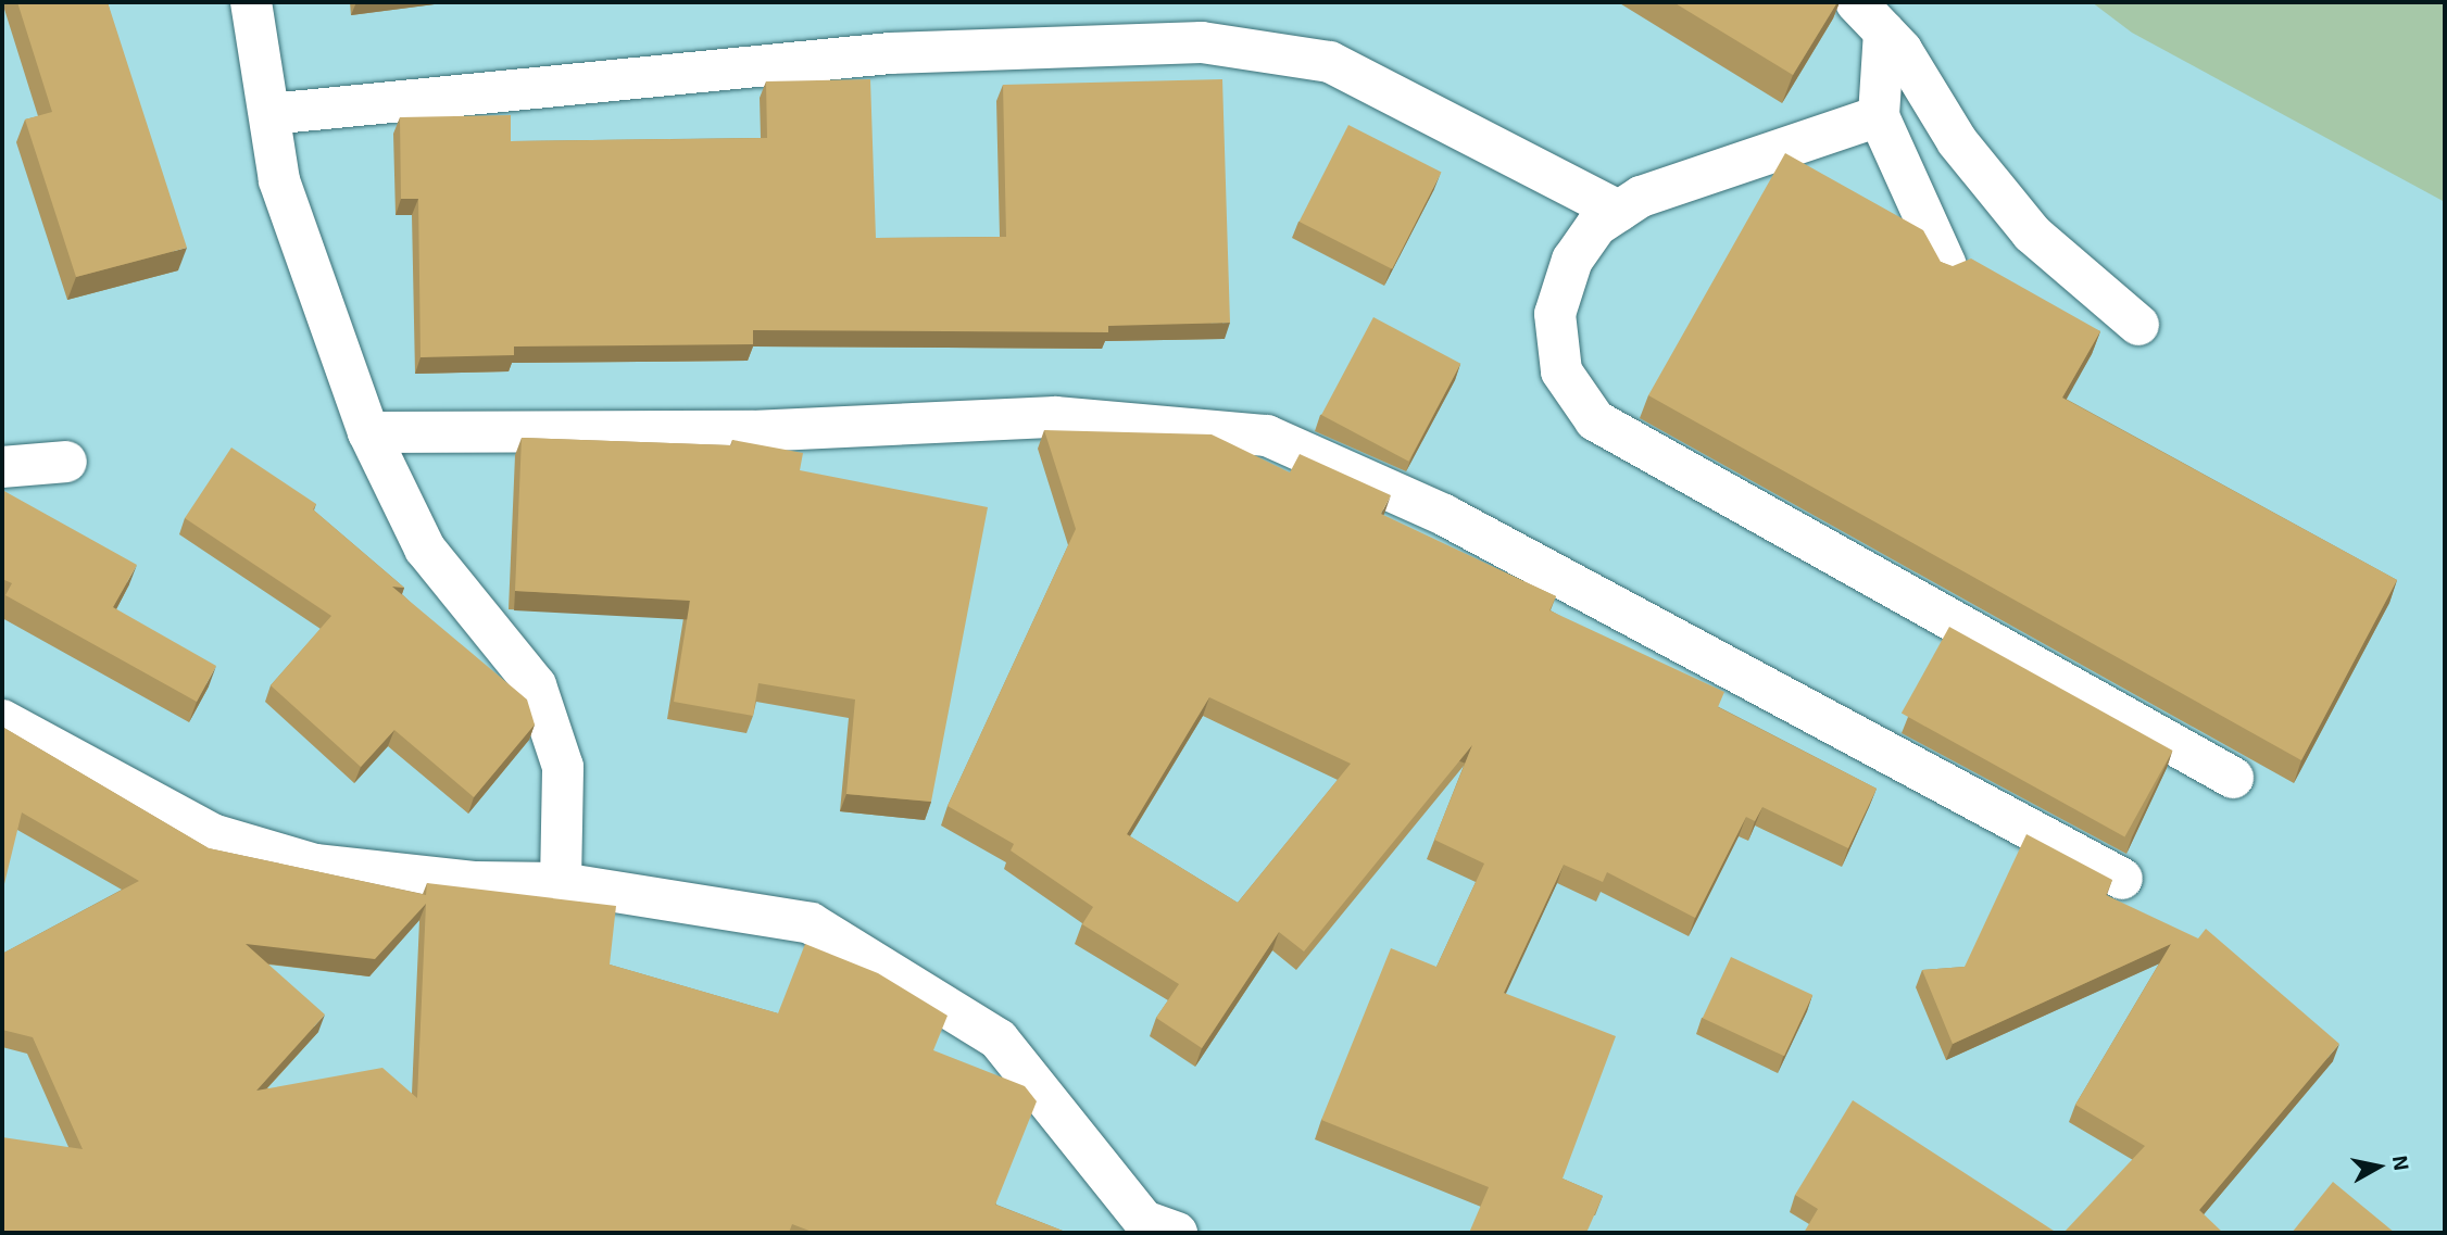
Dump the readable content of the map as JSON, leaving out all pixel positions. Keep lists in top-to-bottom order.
{
  "north": "right"
}
